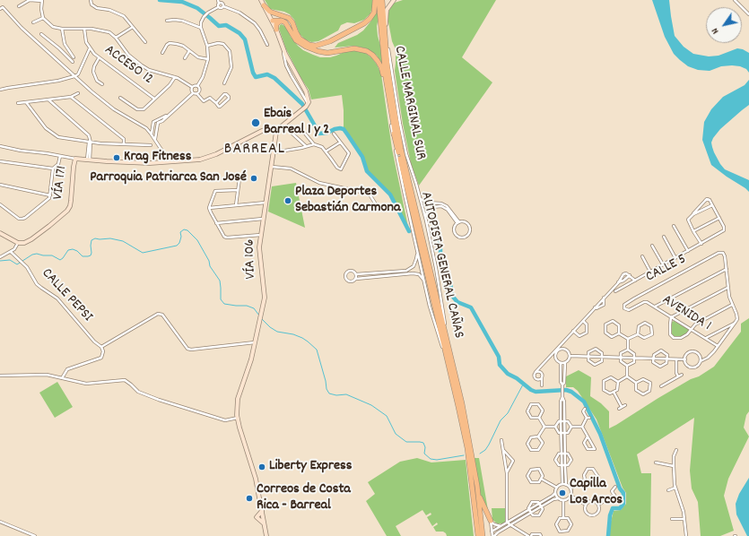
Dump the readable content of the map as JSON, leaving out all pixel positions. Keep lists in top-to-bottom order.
{
  "streets": {
    "highway": ["AUTOPISTA GENERAL CAÑAS"],
    "main road": ["VÍA 171", "VÍA 106"],
    "street": [
      "ACCESO 12",
      "CALLE MARGINAL SUR",
      "CALLE 5",
      "CALLE PEPSI",
      "AVENIDA 1"
    ]
  },
  "crossings": [
    ["CALLE MARGINAL SUR", "AUTOPISTA GENERAL CAÑAS"],
    ["VÍA 171", "VÍA 106"],
    ["CALLE 5", "AVENIDA 1"]
  ],
  "districts": ["BARREAL"],
  "places": [
    "Ebais Barreal 1 y 2",
    "Krag Fitness",
    "Parroquia Patriarca San José",
    "Plaza Deportes Sebastián Carmona",
    "Liberty Express",
    "Capilla Los Arcos",
    "Correos de Costa Rica - Barreal"
  ],
  "north": "bottom left"
}
